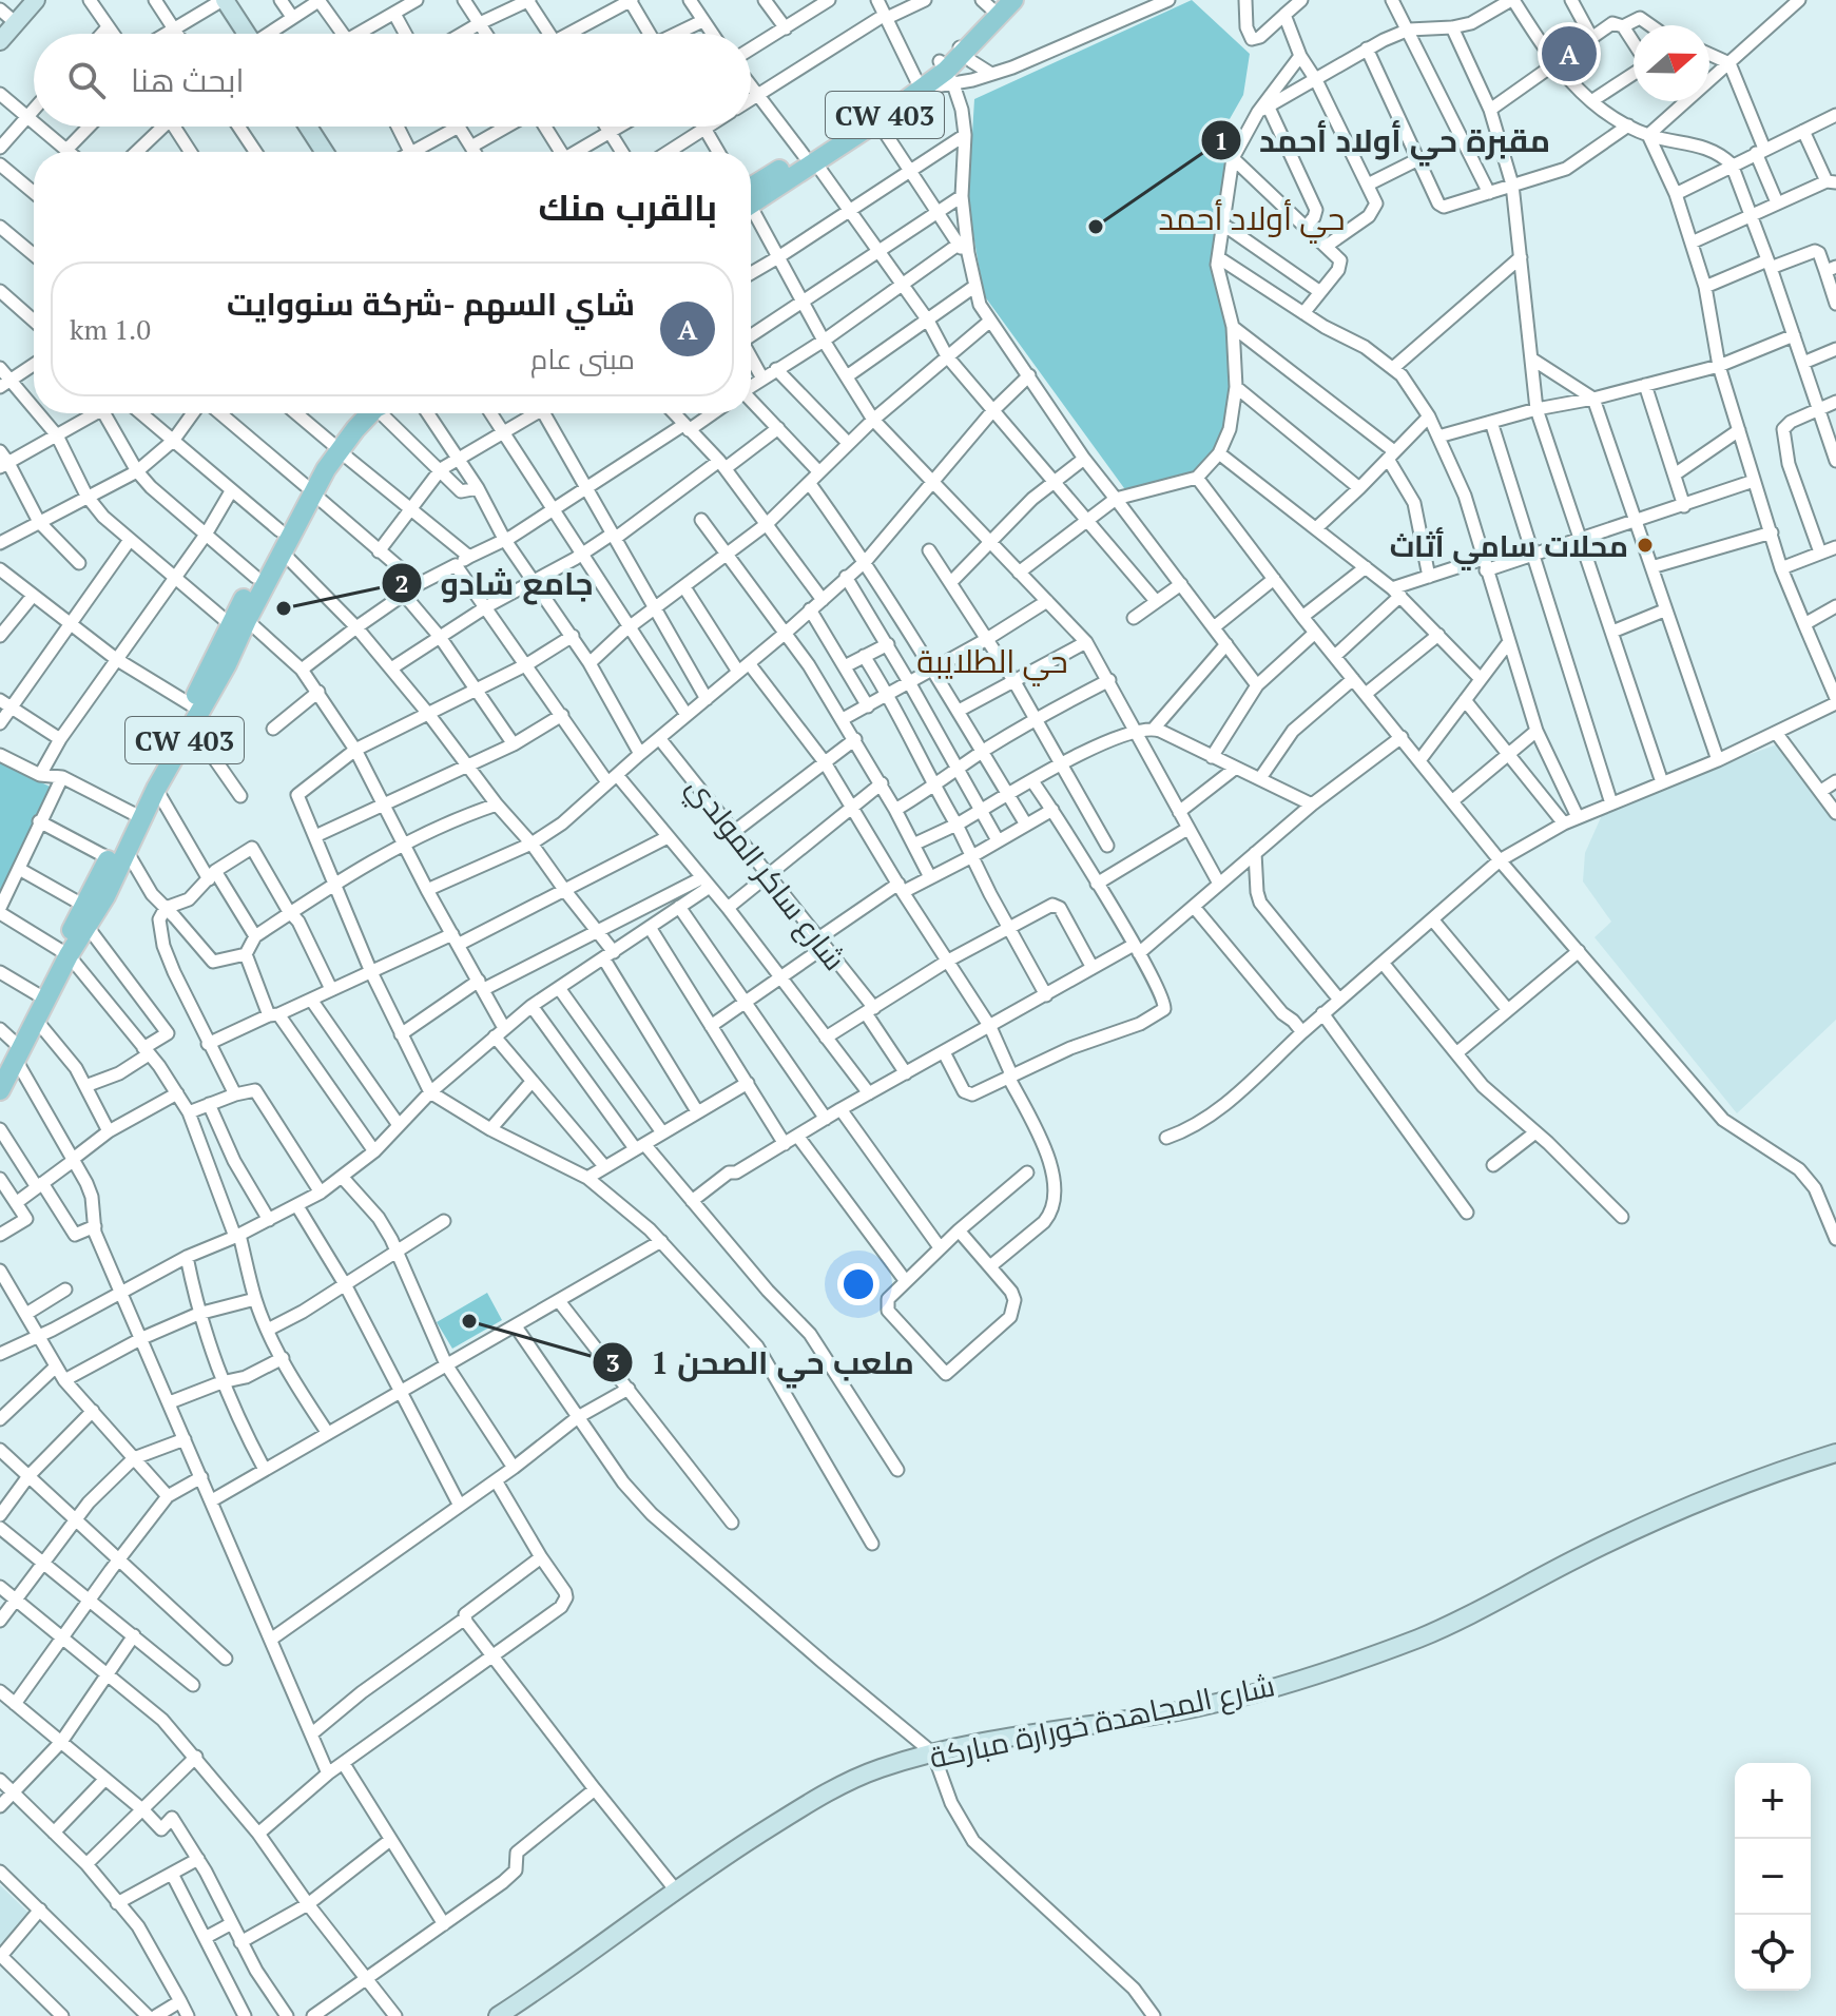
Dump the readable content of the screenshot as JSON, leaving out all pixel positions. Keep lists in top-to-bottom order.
{
  "streets": {
    "main road": ["CW 403"],
    "street": ["شارع ساكر المولدي", "شارع المجاهدة خورارة مباركة"]
  },
  "districts": ["حي أولاد أحمد", "حي الطلايبة"],
  "places": [
    "مقبرة حي أولاد أحمد",
    "محلات سامي أثاث",
    "جامع شادو",
    "ملعب حي الصحن 1"
  ],
  "north": "right",
  "page": {
    "pins": "A",
    "search": "ابحث هنا",
    "heading": "بالقرب منك",
    "list": [
      {
        "mark": "A",
        "name": "شاي السهم -شركة سنووايت",
        "note": "مبنى عام",
        "value": "1.0 km"
      }
    ],
    "map_buttons": ["+", "−"]
  }
}
